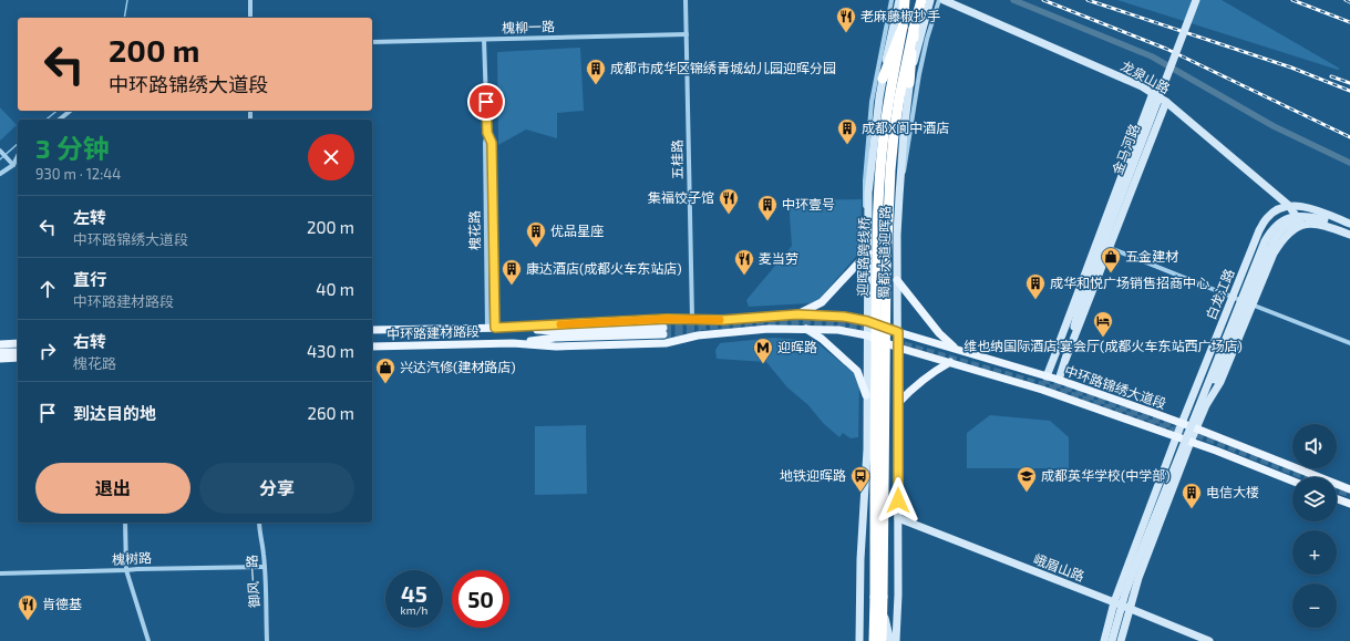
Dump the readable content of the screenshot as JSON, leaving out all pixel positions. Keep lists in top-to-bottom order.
{
  "streets": {
    "highway": ["迎晖路跨线桥"],
    "main road": ["中环路建材路段", "中环路锦绣大道段"],
    "street": [
      "槐柳一路",
      "龙泉山路",
      "金马河路",
      "五桂路",
      "槐花路",
      "蜀都大道迎晖路",
      "白龙江路",
      "槐树路",
      "峨眉山路",
      "御风一路"
    ]
  },
  "crossings": [
    ["槐柳一路", "五桂路"],
    ["槐柳一路", "槐花路"],
    ["龙泉山路", "白龙江路"],
    ["五桂路", "中环路建材路段"],
    ["槐花路", "中环路建材路段"],
    ["蜀都大道迎晖路", "中环路建材路段"],
    ["蜀都大道迎晖路", "中环路锦绣大道段"],
    ["蜀都大道迎晖路", "峨眉山路"],
    ["白龙江路", "中环路锦绣大道段"],
    ["白龙江路", "峨眉山路"],
    ["中环路建材路段", "中环路锦绣大道段"],
    ["槐树路", "御风一路"]
  ],
  "places": {
    "restaurant": [
      "老麻藤椒抄手",
      "集福饺子馆",
      "麦当劳",
      "肯德基"
    ],
    "building": [
      "成都市成华区锦绣青城幼儿园迎晖分园",
      "成都X阆中酒店",
      "中环壹号",
      "优品星座",
      "康达酒店(成都火车东站店)",
      "成华和悦广场销售招商中心",
      "电信大楼"
    ],
    "shop": ["五金建材", "兴达汽修(建材路店)"],
    "hotel": ["维也纳国际酒店·宴会厅(成都火车东站西广场店)"],
    "metro station": ["迎晖路"],
    "bus stop": ["地铁迎晖路"],
    "school or university": ["成都英华学校(中学部)"]
  },
  "page": {
    "turn": ["200 m", "中环路锦绣大道段"],
    "heading": ["3 分钟", "930 m · 12:44"],
    "list": [
      {
        "name": "左转",
        "note": "中环路锦绣大道段",
        "value": "200 m"
      },
      {
        "name": "直行",
        "note": "中环路建材路段",
        "value": "40 m"
      },
      {
        "name": "右转",
        "note": "槐花路",
        "value": "430 m"
      },
      {
        "name": "到达目的地",
        "value": "260 m"
      }
    ],
    "map_buttons": ["+", "−"],
    "buttons": ["退出", "分享"],
    "speed": "45 km/h",
    "limit": "50"
  }
}
